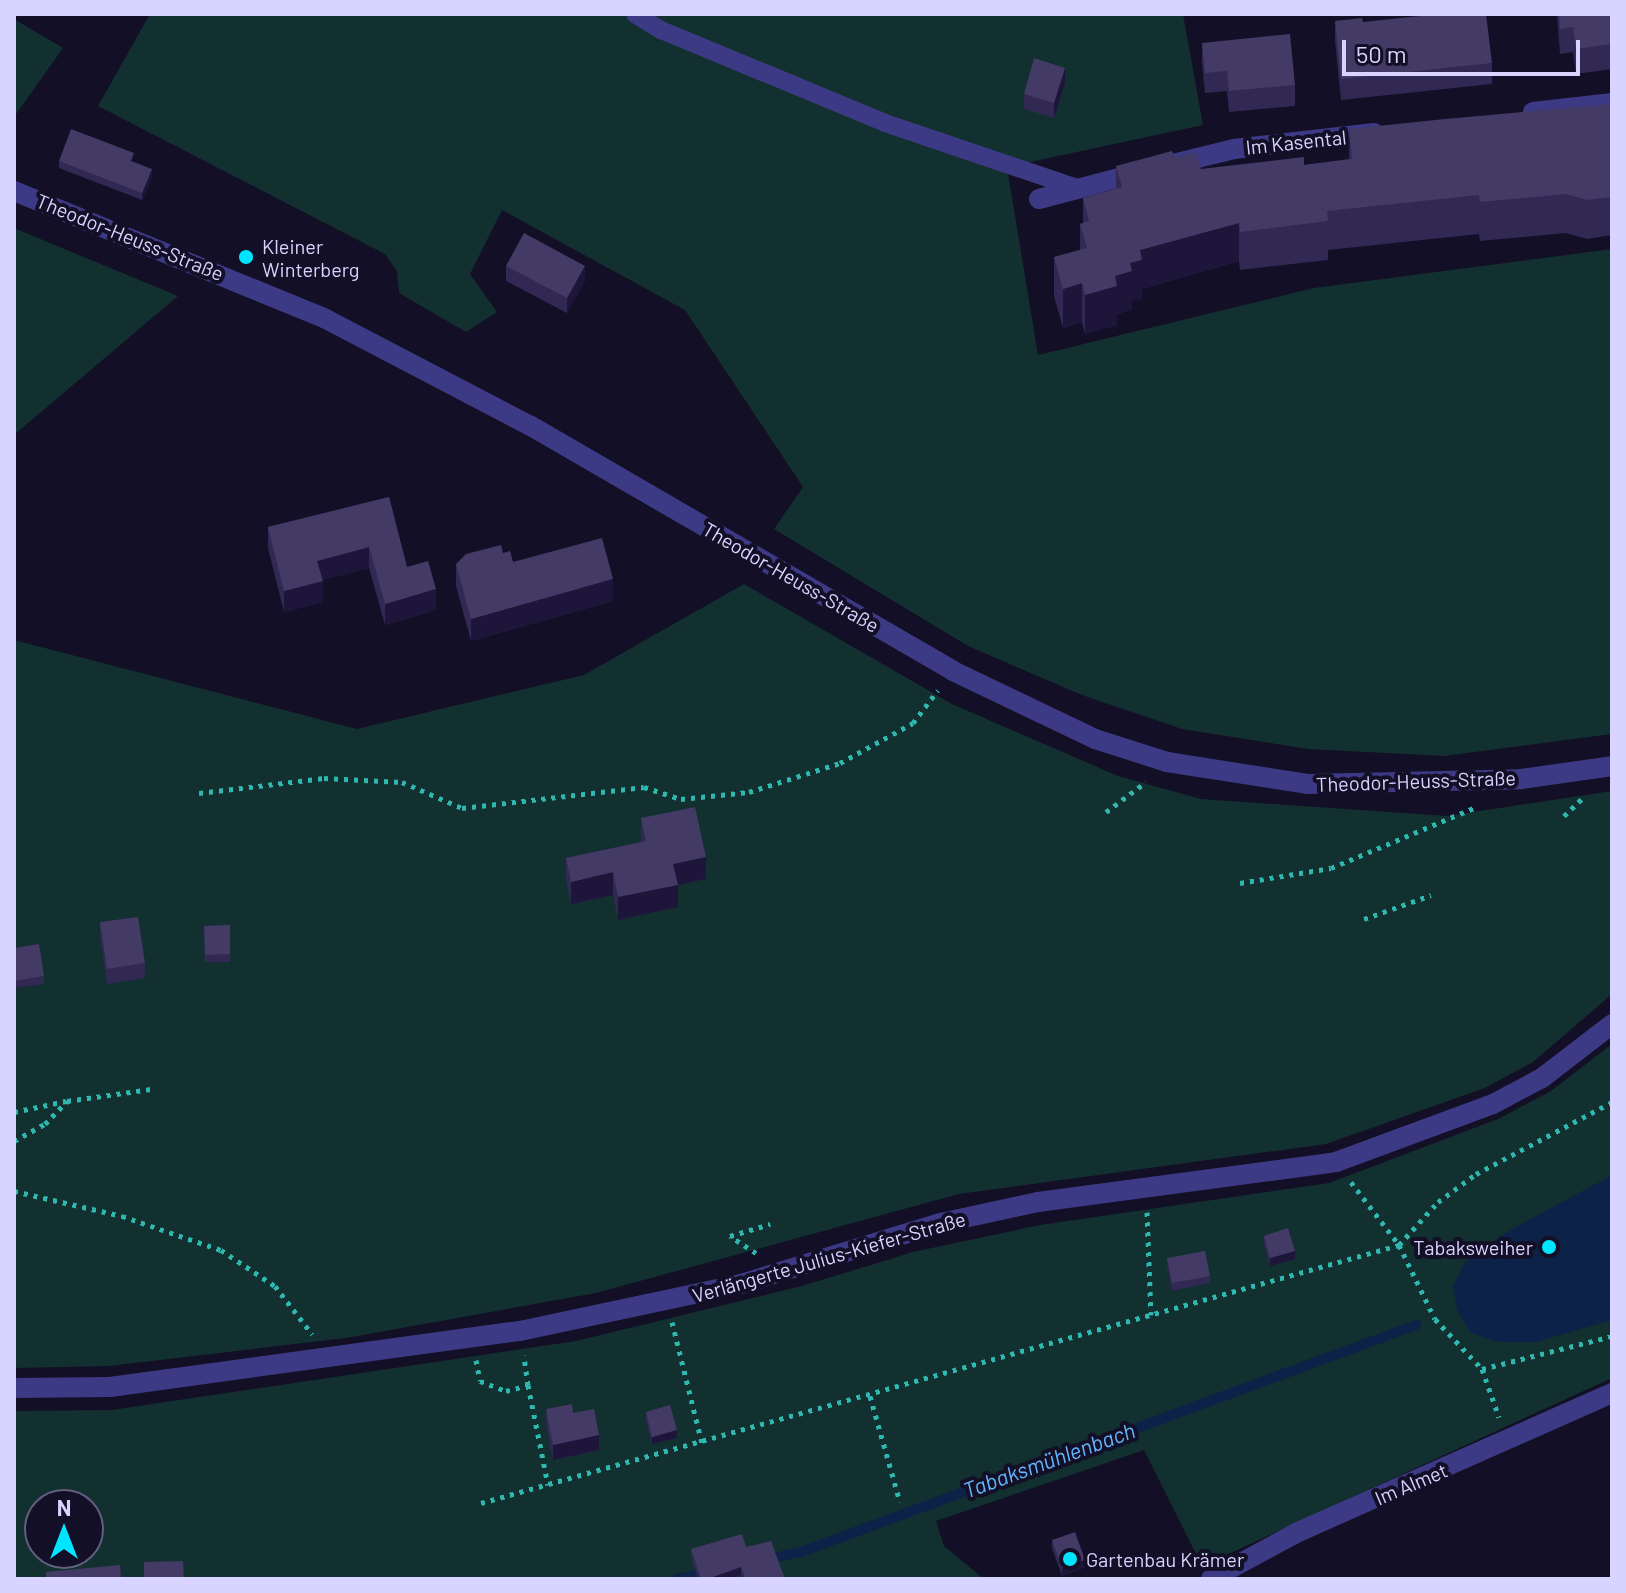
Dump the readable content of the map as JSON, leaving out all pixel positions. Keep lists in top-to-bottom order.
{
  "streets": {
    "street": [
      "Im Kasental",
      "Theodor-Heuss-Straße",
      "Verlängerte Julius-Kiefer-Straße",
      "Im Almet"
    ]
  },
  "water": ["Tabaksmühlenbach"],
  "places": ["Kleiner Winterberg", "Tabaksweiher", "Gartenbau Krämer"],
  "scale_bar": "50 m",
  "north": "top"
}
